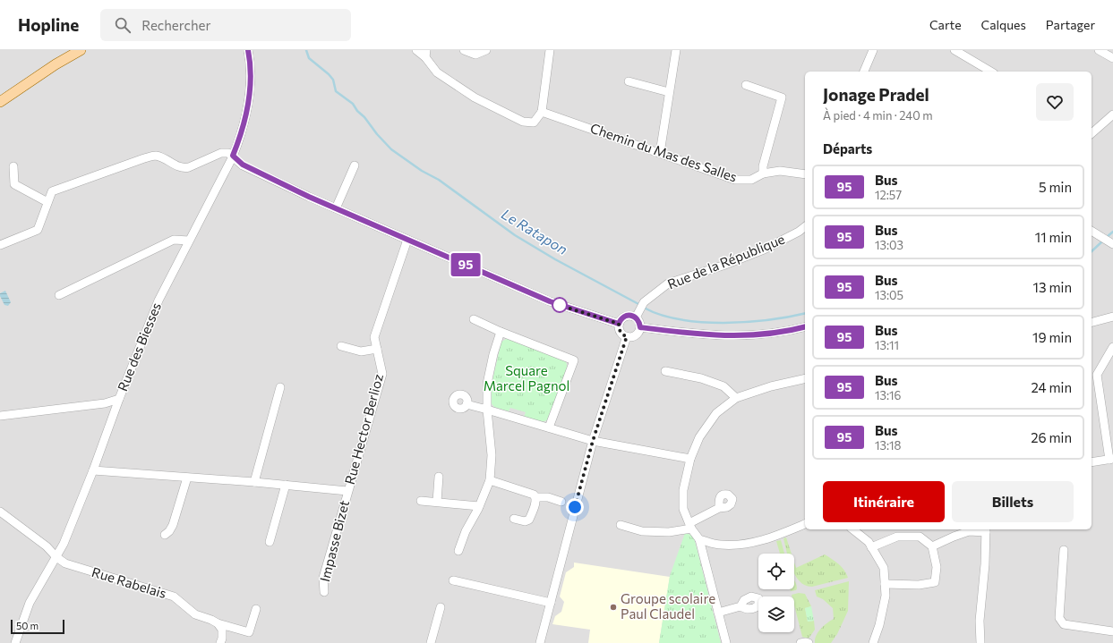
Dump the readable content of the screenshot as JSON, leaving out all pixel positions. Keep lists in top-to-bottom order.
{
  "streets": {
    "street": [
      "Chemin du Mas des Salles",
      "Rue de la République",
      "Rue des Biesses",
      "Rue Hector Berlioz",
      "Impasse Bizet",
      "Rue Rabelais"
    ]
  },
  "crossings": [
    ["Rue des Biesses", "Rue Hector Berlioz"],
    ["Rue des Biesses", "Rue Rabelais"],
    ["Rue Hector Berlioz", "Impasse Bizet"]
  ],
  "water": ["Le Ratapon"],
  "parks": ["Square Marcel Pagnol"],
  "places": ["Groupe scolaire Paul Claudel"],
  "lines": ["bus line 95"],
  "scale_bar": "50 m",
  "page": {
    "header": "Hopline",
    "search": "Rechercher",
    "nav": ["Carte", "Calques", "Partager"],
    "on_map": "95",
    "heading": [
      ["Jonage Pradel", "À pied · 4 min · 240 m"],
      "Départs"
    ],
    "list": [
      {
        "mark": "95",
        "name": "Bus",
        "note": "12:57",
        "value": "5 min"
      },
      {
        "mark": "95",
        "name": "Bus",
        "note": "13:03",
        "value": "11 min"
      },
      {
        "mark": "95",
        "name": "Bus",
        "note": "13:05",
        "value": "13 min"
      },
      {
        "mark": "95",
        "name": "Bus",
        "note": "13:11",
        "value": "19 min"
      },
      {
        "mark": "95",
        "name": "Bus",
        "note": "13:16",
        "value": "24 min"
      },
      {
        "mark": "95",
        "name": "Bus",
        "note": "13:18",
        "value": "26 min"
      }
    ],
    "buttons": ["Itinéraire", "Billets"],
    "scale": "50 m"
  }
}
